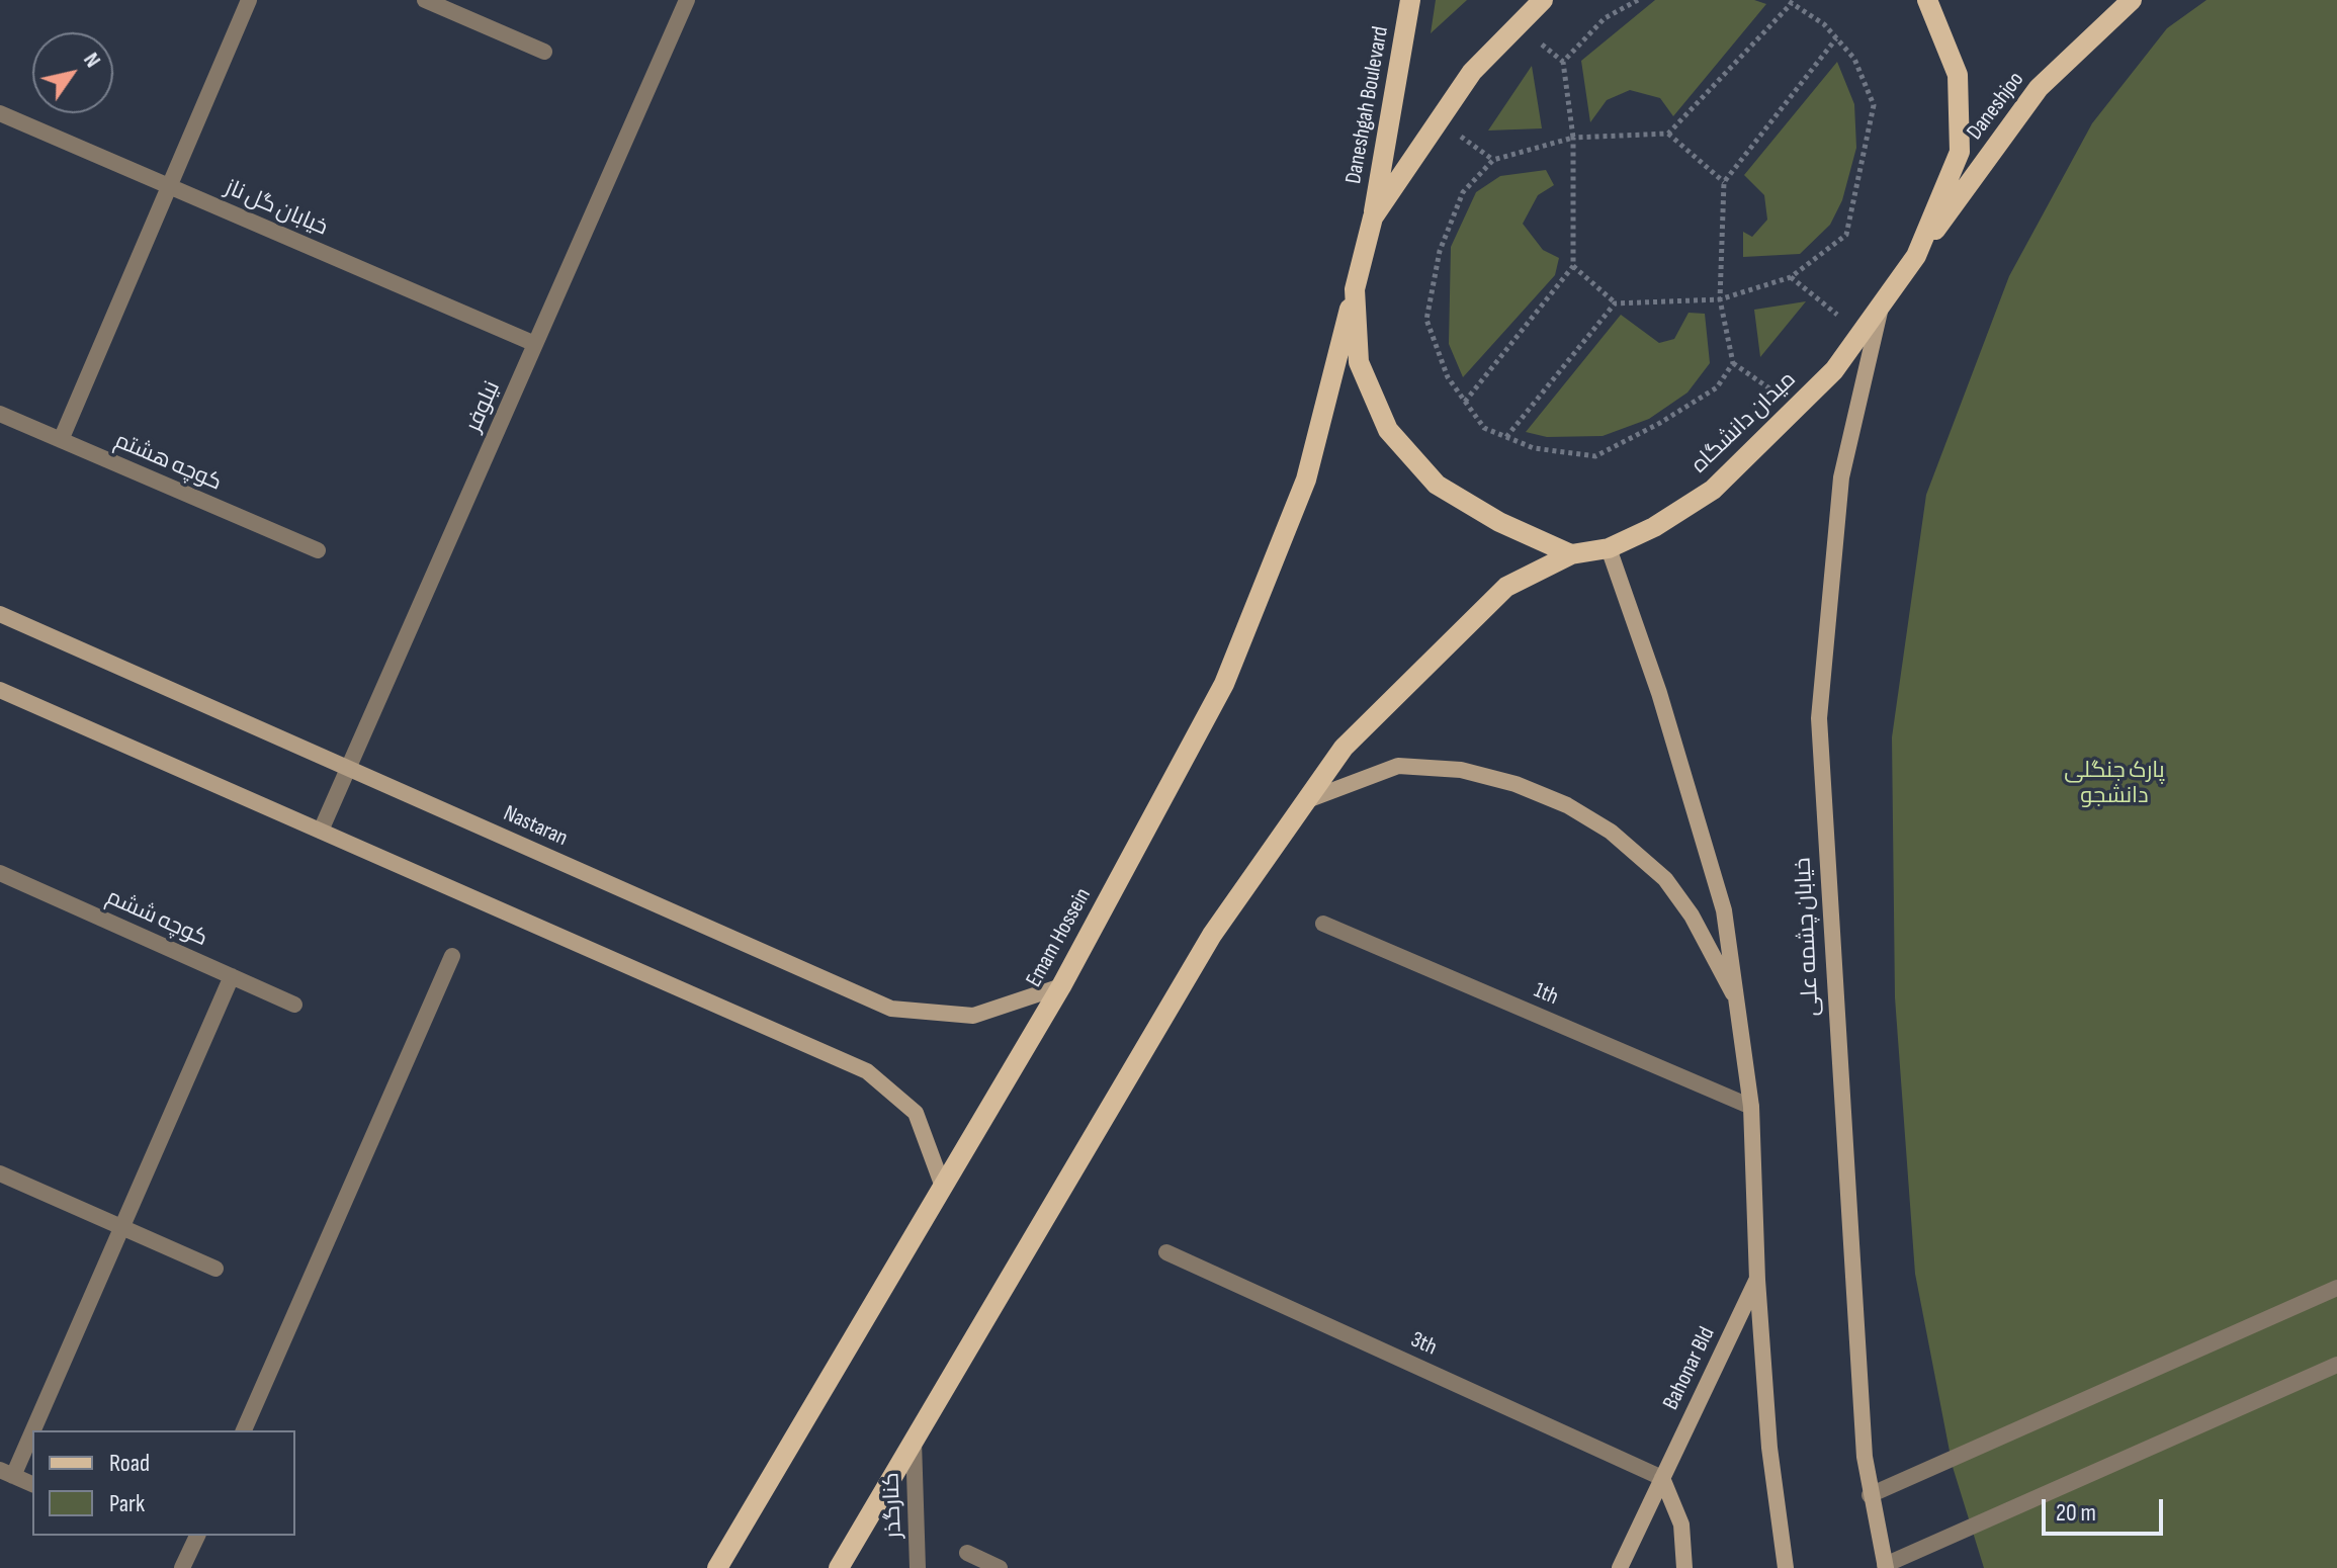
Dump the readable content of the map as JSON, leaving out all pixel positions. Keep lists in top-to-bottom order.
{
  "streets": {
    "main road": [
      "Daneshgah Boulevard",
      "Daneshjoo",
      "میدان دانشگاه",
      "Emam Hossein"
    ],
    "street": [
      "خیابان گل ناز",
      "نیلوفر",
      "کوچه هشتم",
      "Nastaran",
      "کوچه ششم",
      "خیابان چشمه علی",
      "1th",
      "3th",
      "Bahonar Bld",
      "کنارگذر"
    ]
  },
  "crossings": [
    ["Daneshjoo", "میدان دانشگاه"],
    ["خیابان گل ناز", "نیلوفر"],
    ["نیلوفر", "Nastaran"],
    ["میدان دانشگاه", "خیابان چشمه علی"],
    ["Nastaran", "Emam Hossein"],
    ["3th", "Bahonar Bld"]
  ],
  "parks": ["پارک جنگلی دانشجو"],
  "legend": ["Road", "Park"],
  "scale_bar": "20 m",
  "north": "top right"
}
